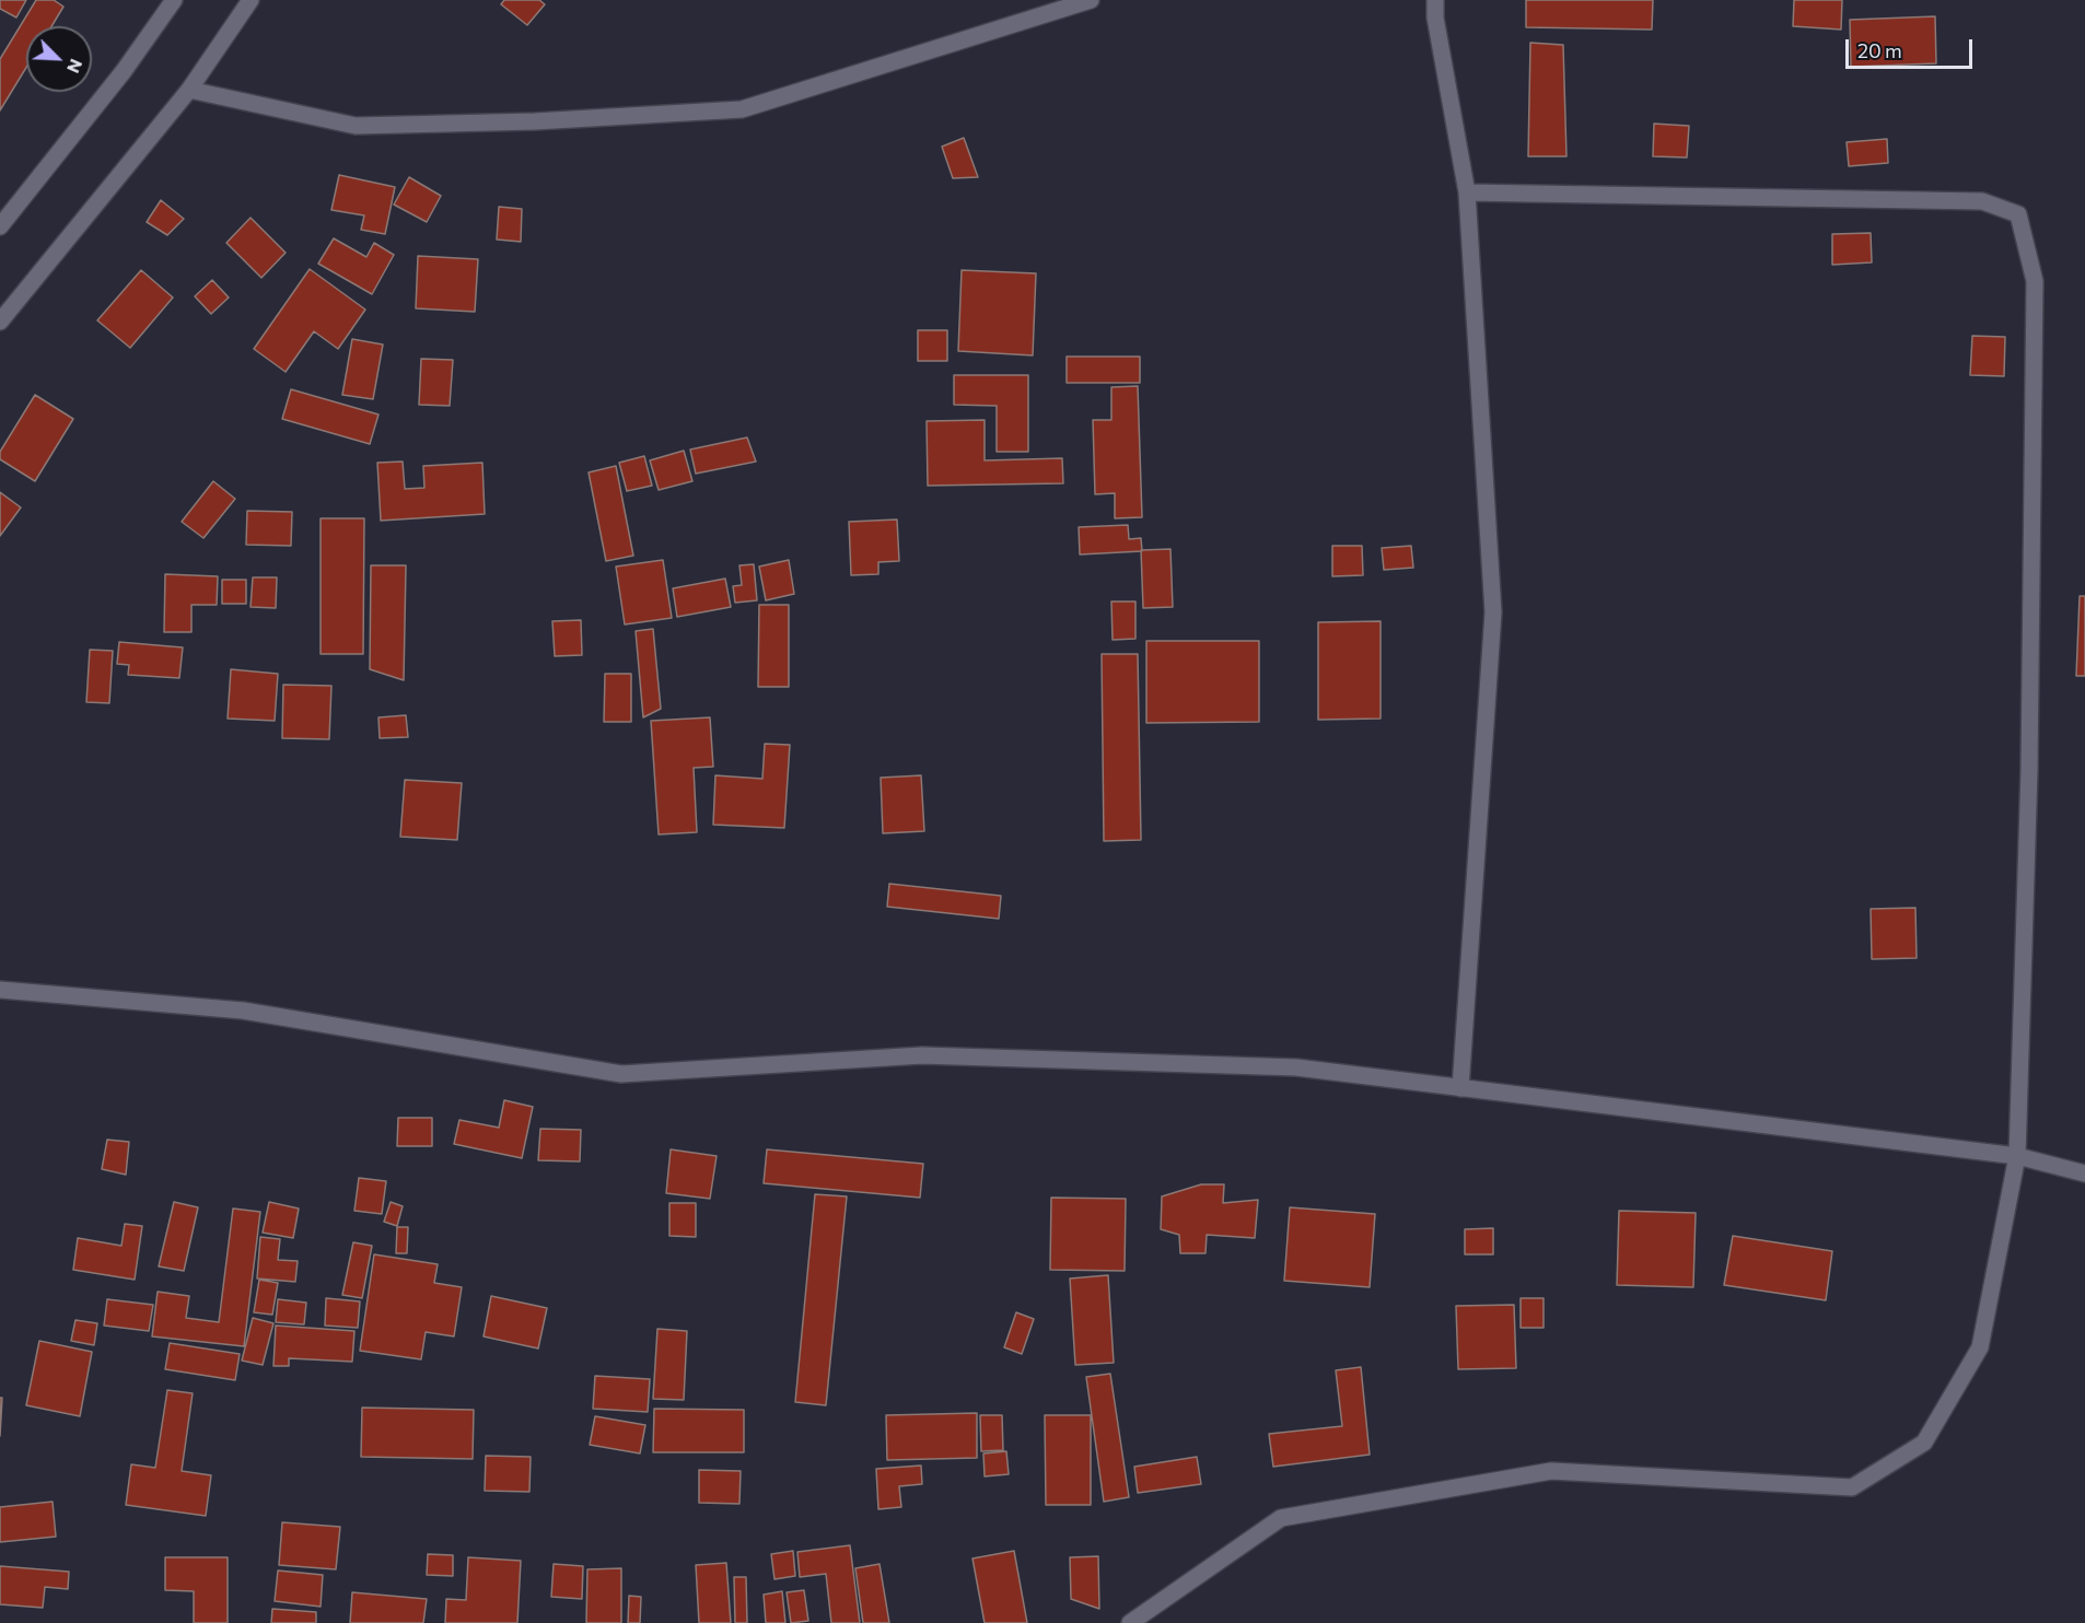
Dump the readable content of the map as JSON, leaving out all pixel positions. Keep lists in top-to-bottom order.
{
  "scale_bar": "20 m",
  "north": "bottom right"
}
